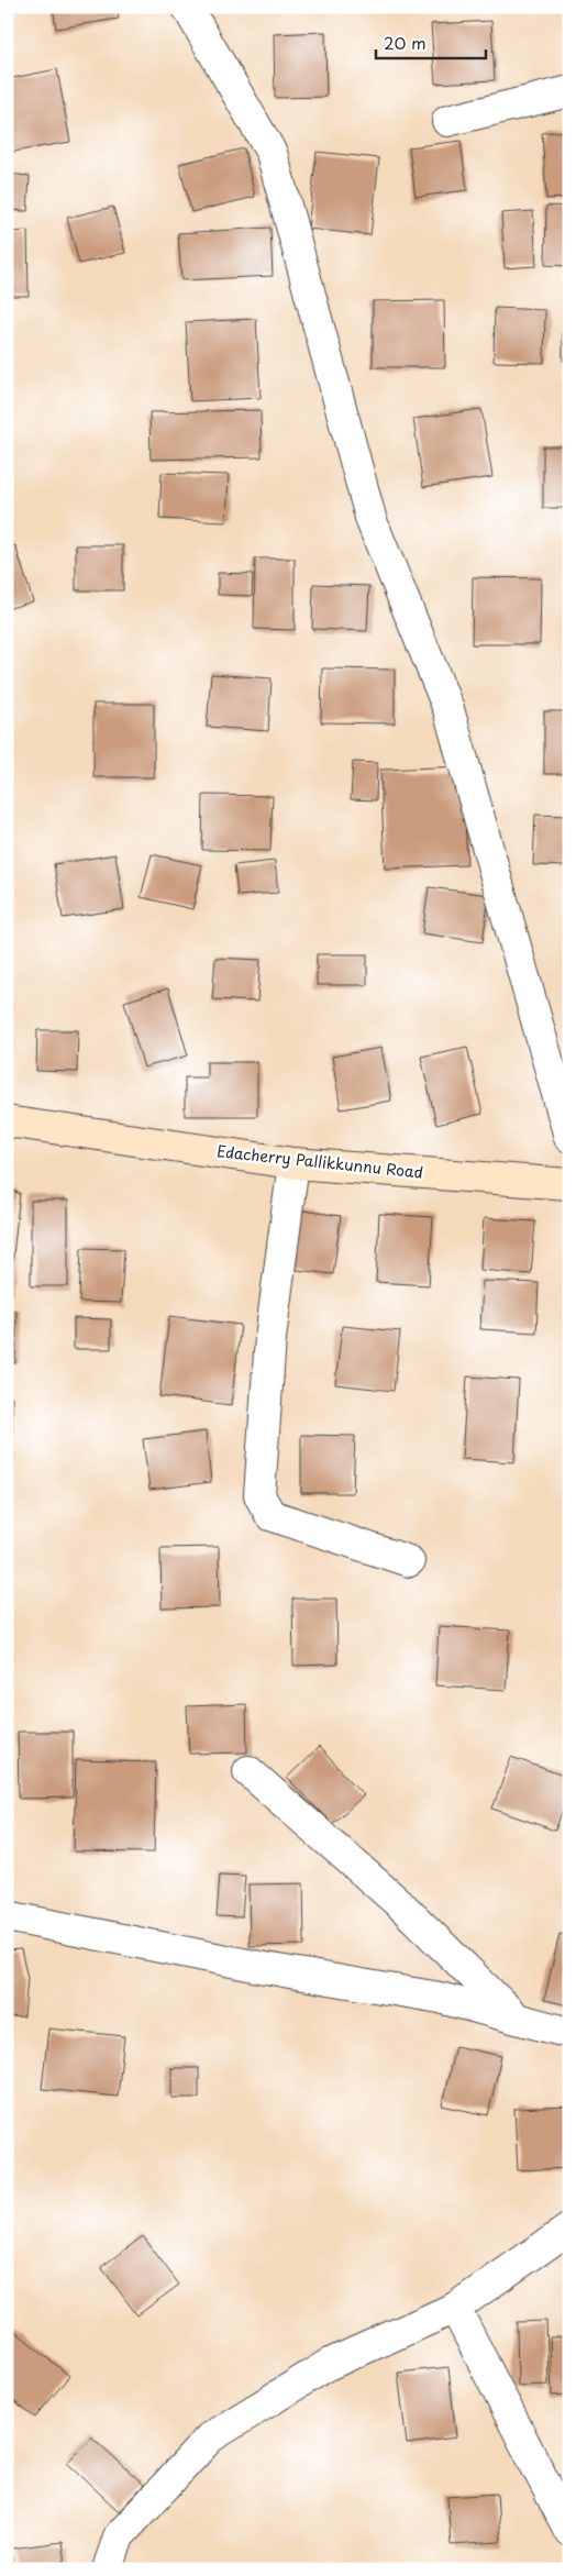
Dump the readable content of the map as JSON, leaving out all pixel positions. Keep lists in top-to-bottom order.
{
  "streets": {
    "main road": ["Edacherry Pallikkunnu Road"]
  },
  "scale_bar": "20 m"
}
